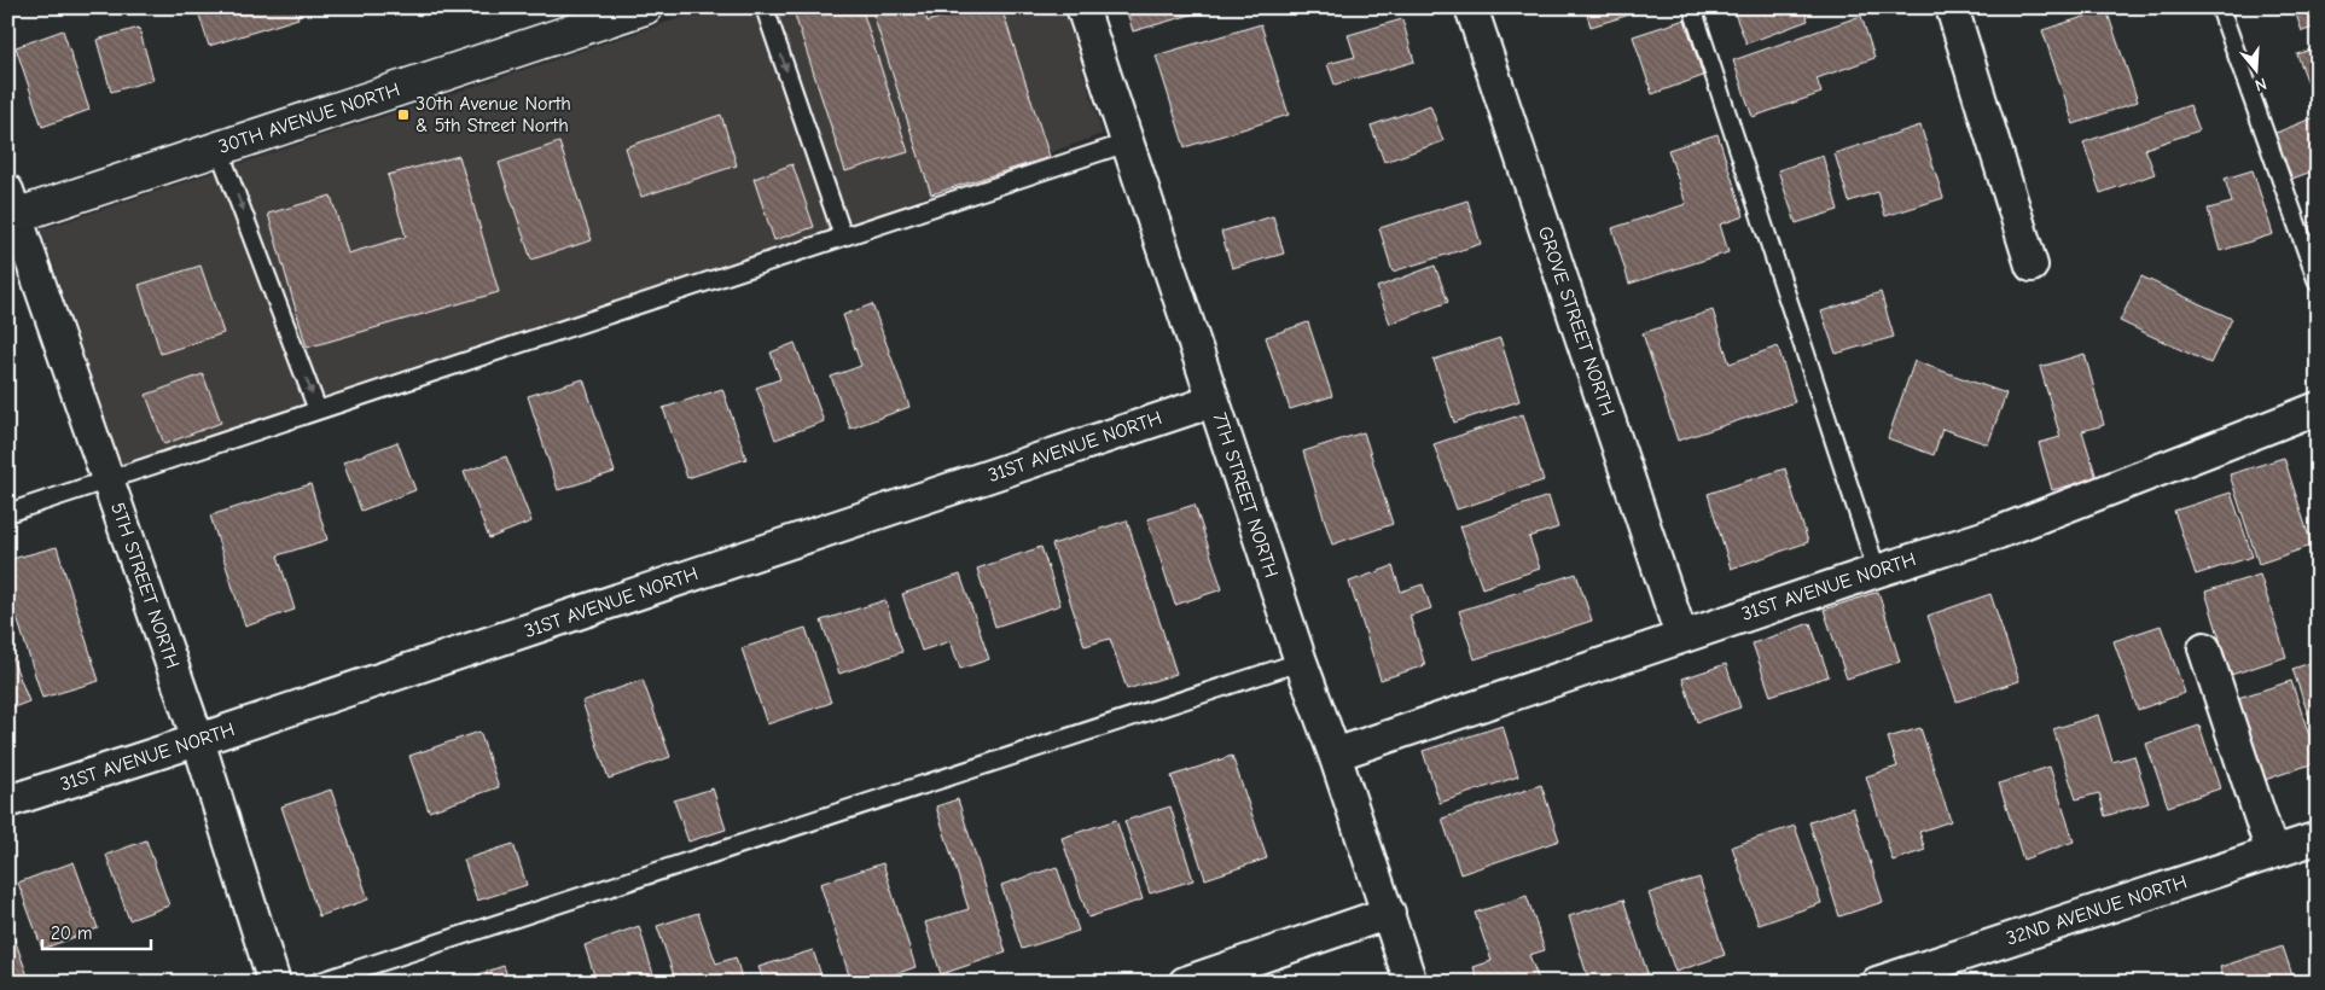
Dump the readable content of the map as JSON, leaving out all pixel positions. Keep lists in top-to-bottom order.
{
  "streets": {
    "street": [
      "30TH AVENUE NORTH",
      "GROVE STREET NORTH",
      "31ST AVENUE NORTH",
      "7TH STREET NORTH",
      "5TH STREET NORTH",
      "32ND AVENUE NORTH"
    ]
  },
  "crossings": [
    ["30TH AVENUE NORTH", "5TH STREET NORTH"],
    ["GROVE STREET NORTH", "31ST AVENUE NORTH"],
    ["31ST AVENUE NORTH", "7TH STREET NORTH"],
    ["31ST AVENUE NORTH", "5TH STREET NORTH"]
  ],
  "places": {
    "transit": ["30th Avenue North & 5th Street North"]
  },
  "scale_bar": "20 m",
  "north": "bottom"
}
